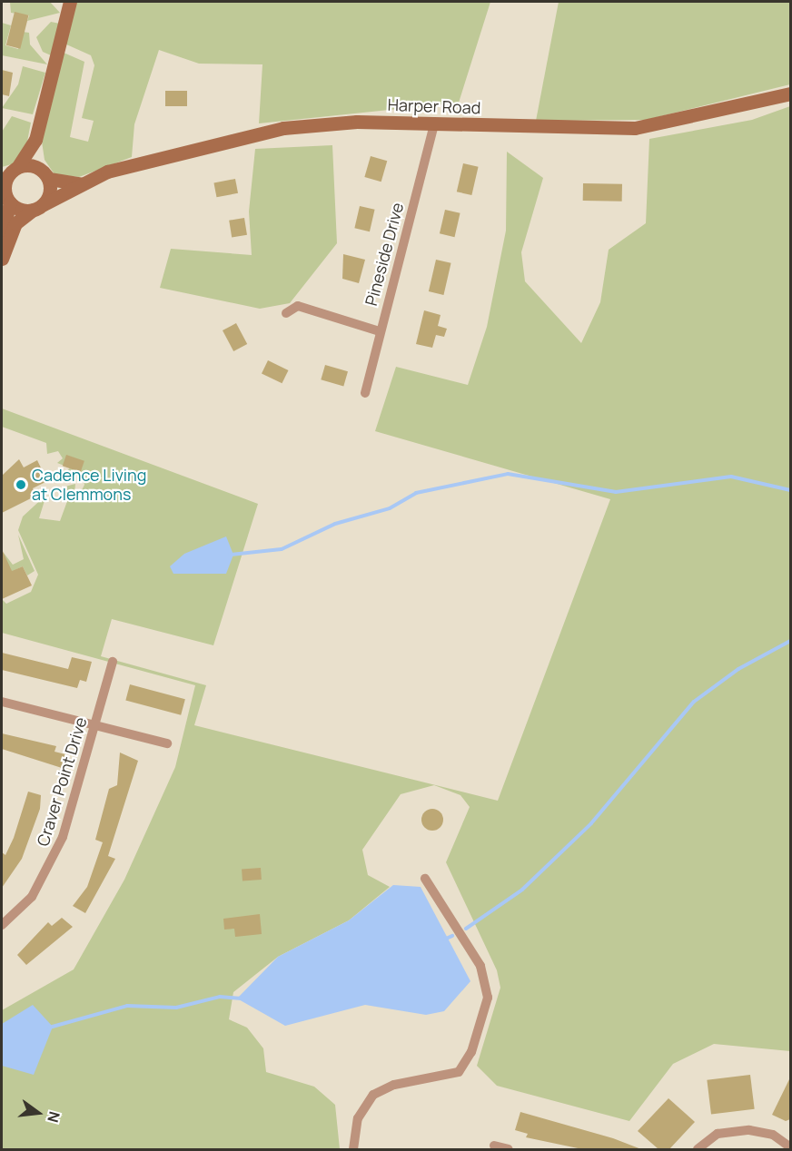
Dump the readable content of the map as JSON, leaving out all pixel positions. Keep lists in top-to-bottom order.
{
  "streets": {
    "street": ["Harper Road", "Pineside Drive", "Craver Point Drive"]
  },
  "crossings": [
    ["Harper Road", "Pineside Drive"]
  ],
  "places": ["Cadence Living at Clemmons"],
  "north": "right"
}
